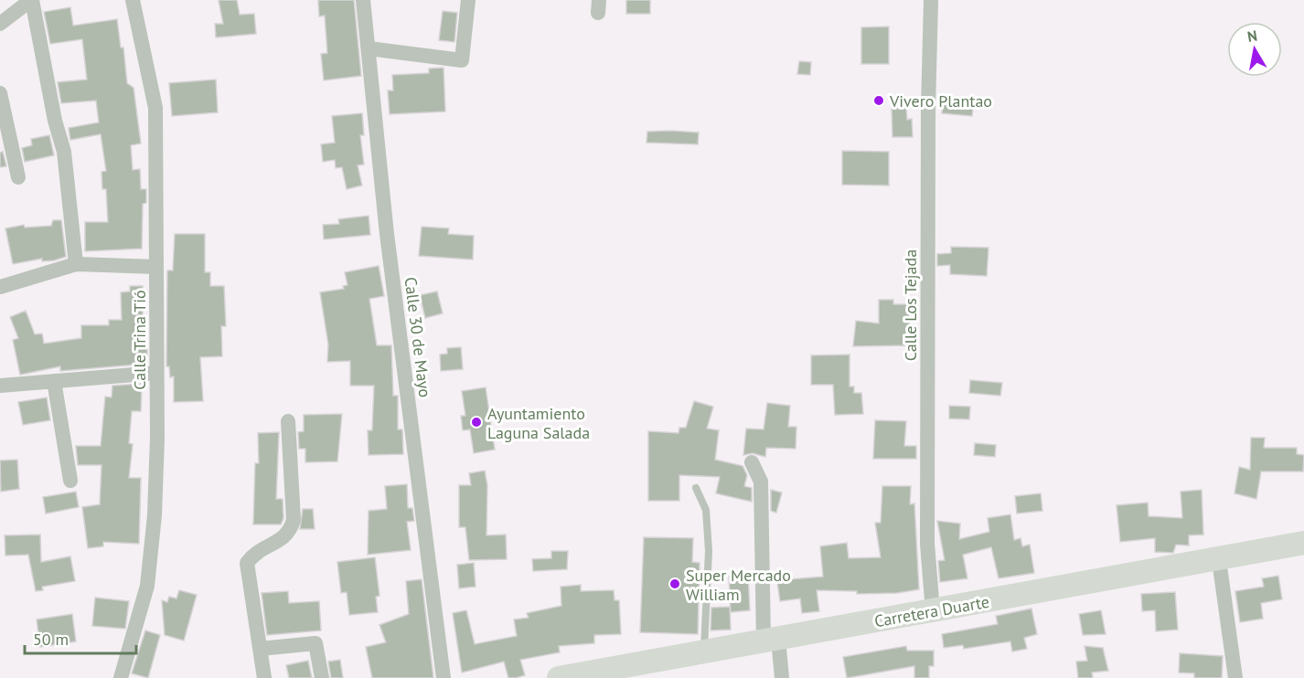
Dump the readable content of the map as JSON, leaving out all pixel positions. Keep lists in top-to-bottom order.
{
  "streets": {
    "main road": ["Carretera Duarte"],
    "street": ["Calle Los Tejada", "Calle 30 de Mayo", "Calle Trina Tió"]
  },
  "crossings": [
    ["Calle Los Tejada", "Carretera Duarte"]
  ],
  "places": ["Vivero Plantao", "Ayuntamiento Laguna Salada", "Super Mercado William"],
  "scale_bar": "50 m",
  "north": "top"
}
